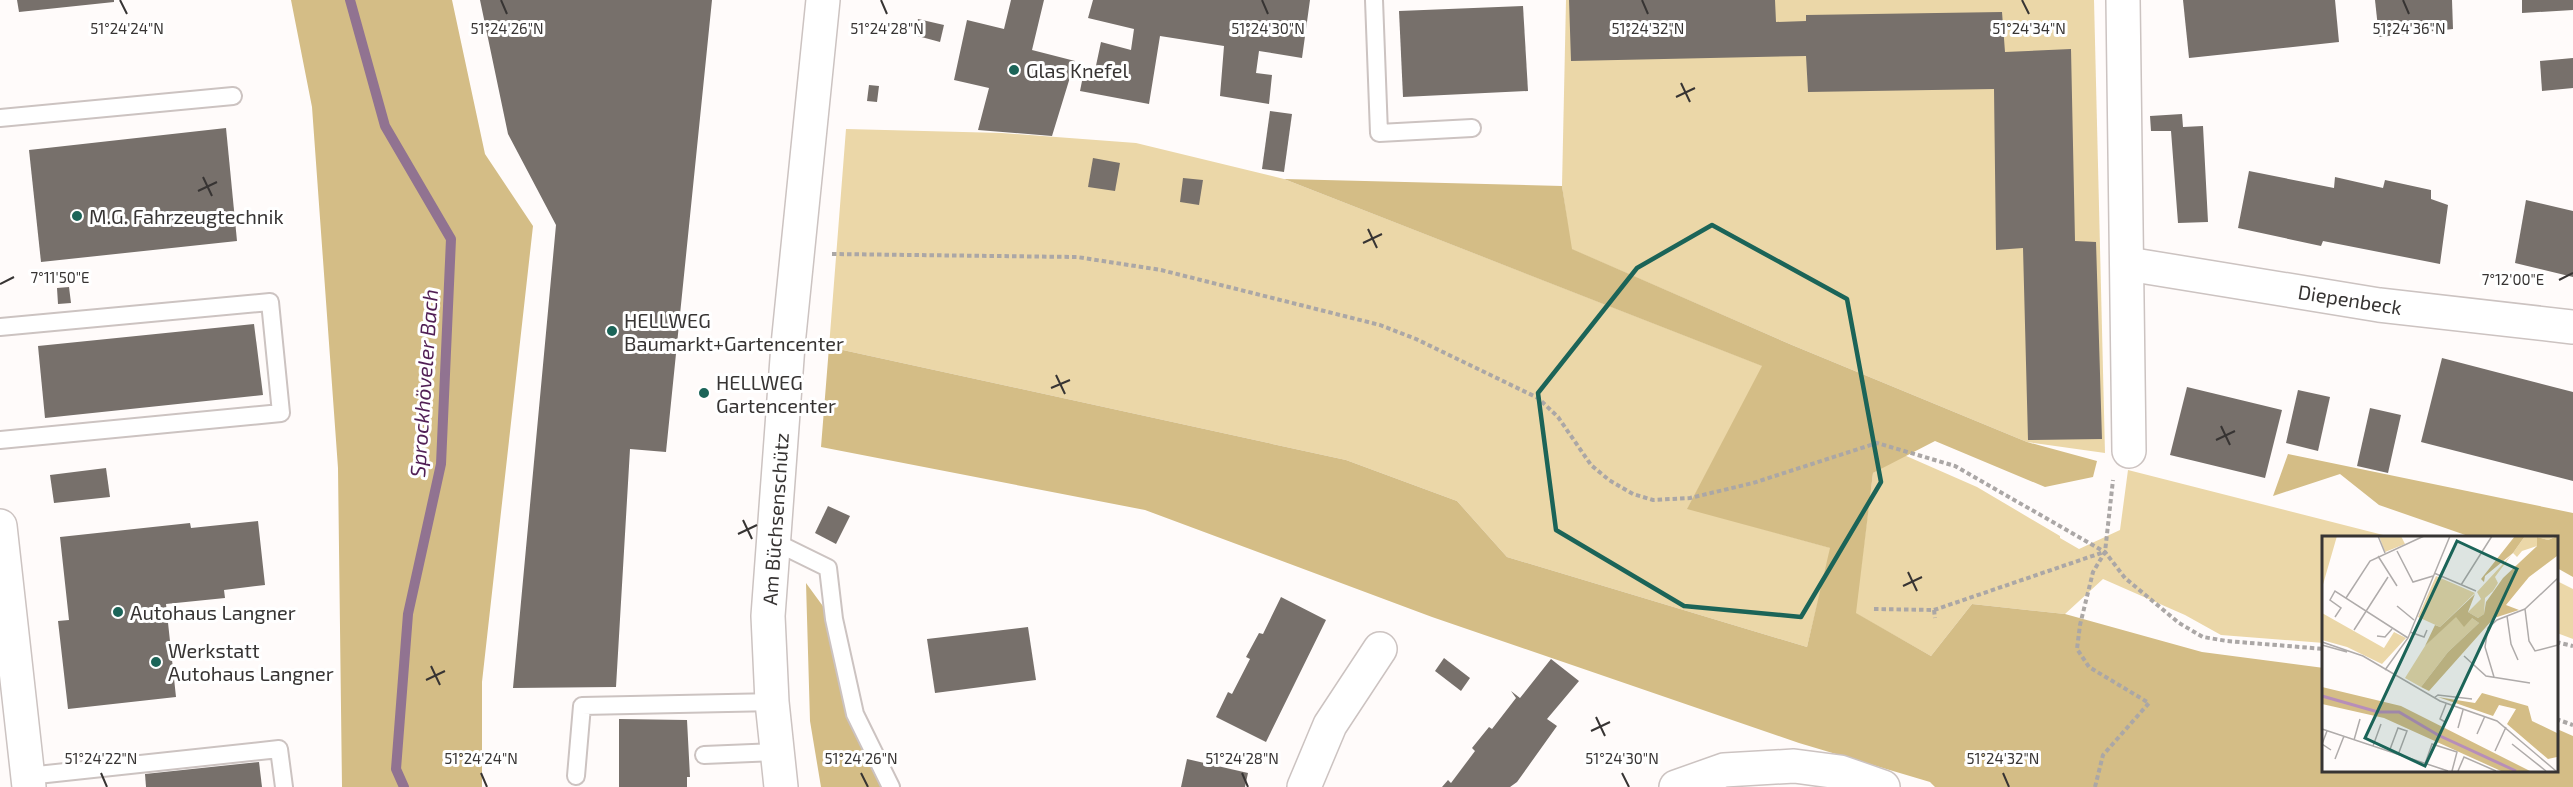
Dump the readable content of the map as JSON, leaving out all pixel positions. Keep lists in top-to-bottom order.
{
  "streets": {
    "street": ["Diepenbeck", "Am Büchsenschütz"]
  },
  "water": ["Sprockhöveler Bach"],
  "places": [
    "Glas Knefel",
    "M.G. Fahrzeugtechnik",
    "HELLWEG Baumarkt+Gartencenter",
    "HELLWEG Gartencenter",
    "Autohaus Langner",
    "Werkstatt Autohaus Langner"
  ],
  "coordinates": [
    "51°24'24\"N",
    "51°24'26\"N",
    "51°24'28\"N",
    "51°24'30\"N",
    "51°24'32\"N",
    "51°24'34\"N",
    "51°24'36\"N",
    "7°11'50\"E",
    "7°12'00\"E",
    "51°24'22\"N"
  ]
}
